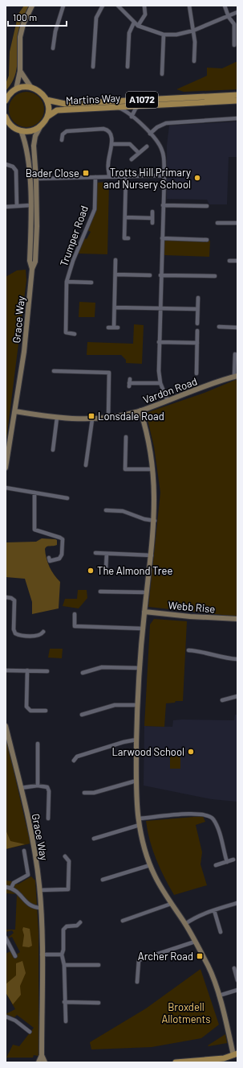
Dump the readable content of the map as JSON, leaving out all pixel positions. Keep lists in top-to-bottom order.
{
  "streets": {
    "main road": ["Martins Way", "A1072"],
    "street": [
      "Trumper Road",
      "Grace Way",
      "Vardon Road",
      "Webb Rise"
    ]
  },
  "crossings": [
    ["Martins Way", "Grace Way"],
    ["Grace Way", "Vardon Road"]
  ],
  "parks": ["Broxdell Allotments"],
  "places": {
    "transit": ["Bader Close", "Lonsdale Road", "Archer Road"],
    "other": ["Trotts Hill Primary and Nursery School", "The Almond Tree", "Larwood School"]
  },
  "scale_bar": "100 m"
}
